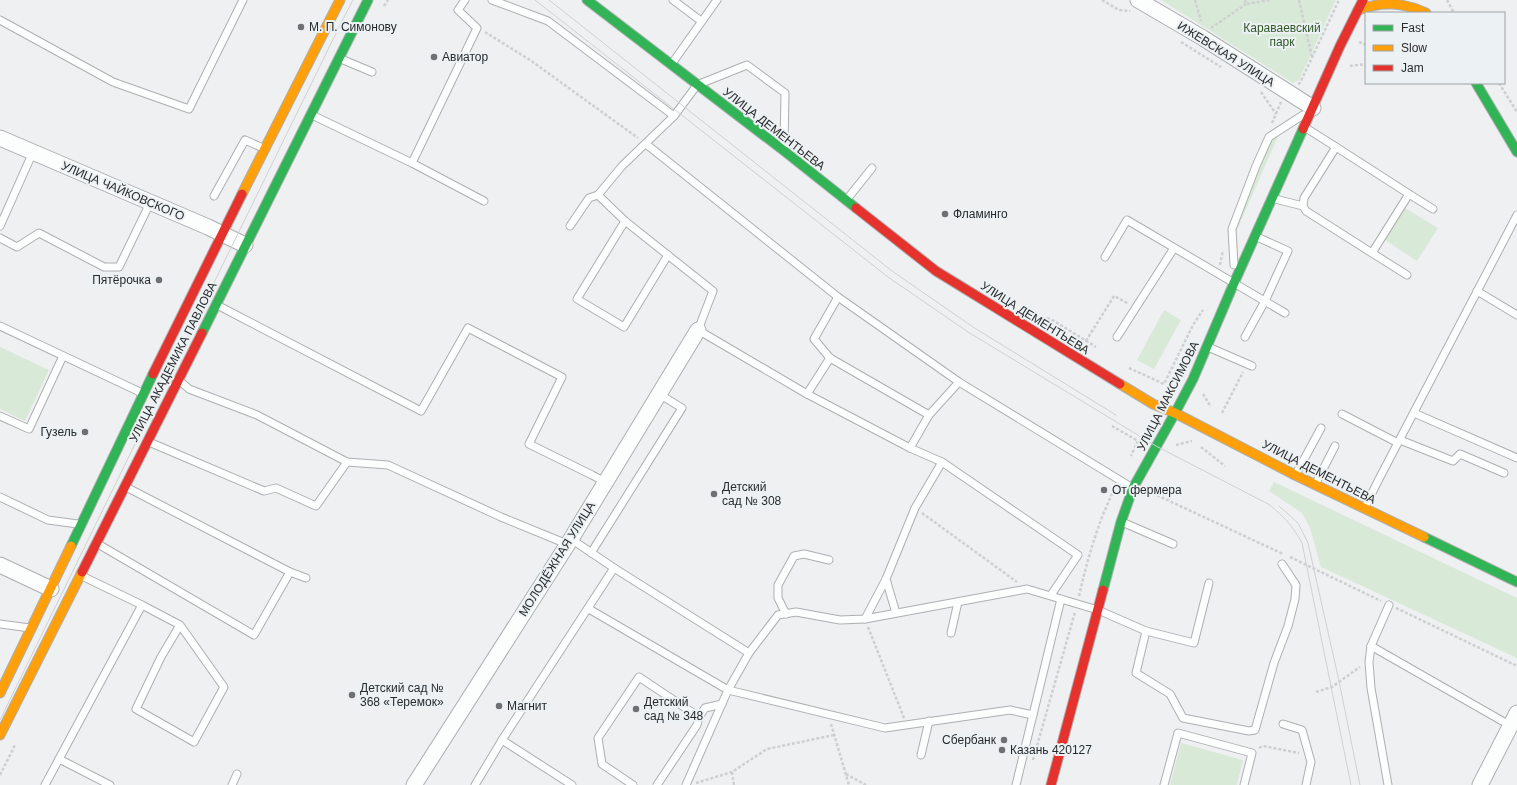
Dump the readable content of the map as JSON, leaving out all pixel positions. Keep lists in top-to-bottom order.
{
  "streets": {
    "main road": ["УЛИЦА ДЕМЕНТЬЕВА", "УЛИЦА АКАДЕМИКА ПАВЛОВА", "УЛИЦА МАКСИМОВА"],
    "street": ["ИЖЕВСКАЯ УЛИЦА", "УЛИЦА ЧАЙКОВСКОГО", "МОЛОДЁЖНАЯ УЛИЦА"]
  },
  "crossings": [
    ["ИЖЕВСКАЯ УЛИЦА", "УЛИЦА МАКСИМОВА"],
    ["УЛИЦА ДЕМЕНТЬЕВА", "УЛИЦА МАКСИМОВА"],
    ["УЛИЦА ЧАЙКОВСКОГО", "УЛИЦА АКАДЕМИКА ПАВЛОВА"]
  ],
  "parks": ["Караваевский парк"],
  "places": [
    "М. П. Симонову",
    "Авиатор",
    "Фламинго",
    "Пятёрочка",
    "Гузель",
    "От фермера",
    "Детский сад № 308",
    "Детский сад № 368 «Теремок»",
    "Магнит",
    "Детский сад № 348",
    "Сбербанк",
    "Казань 420127"
  ],
  "legend": ["Fast", "Slow", "Jam"]
}
